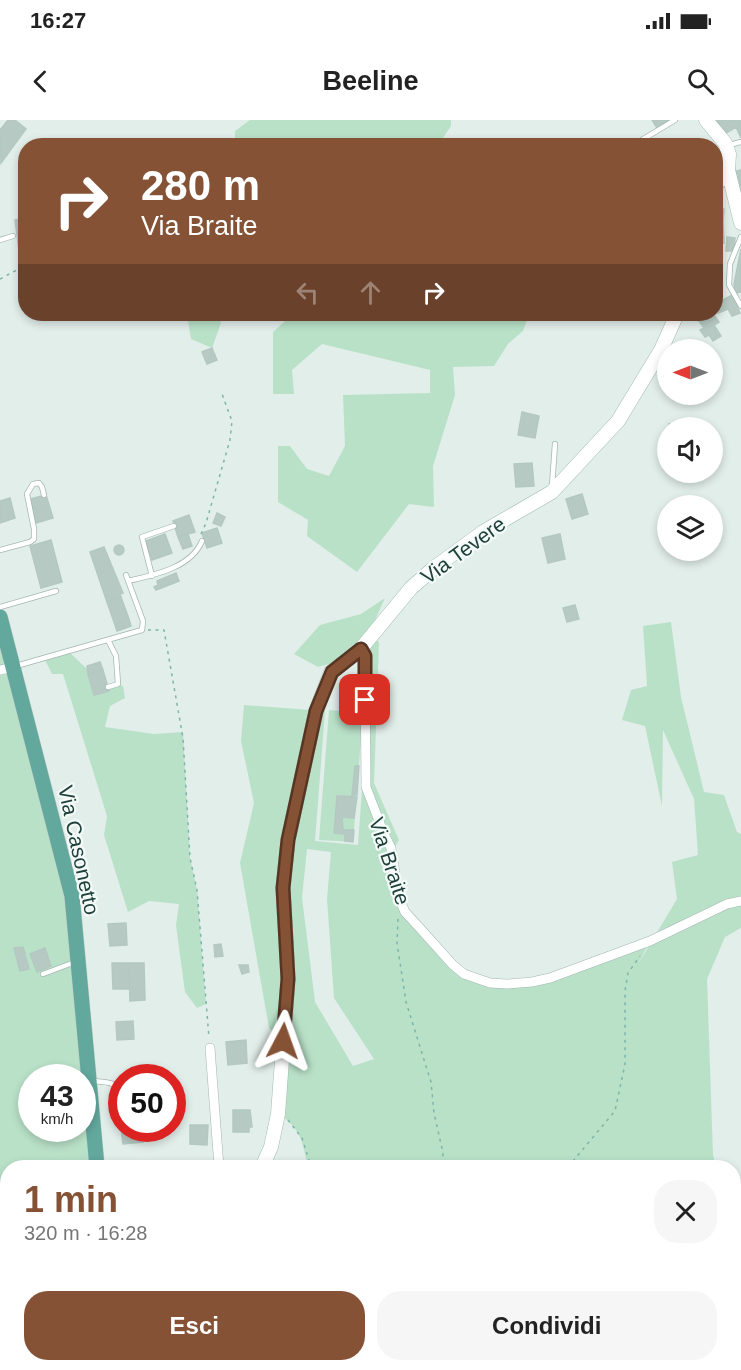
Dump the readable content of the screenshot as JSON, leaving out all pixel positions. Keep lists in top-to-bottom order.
{
  "streets": {
    "main road": ["Via Tevere", "Via Casonetto"],
    "street": ["Via Braite"]
  },
  "crossings": [
    ["Via Tevere", "Via Braite"]
  ],
  "north": "left",
  "page": {
    "status": "16:27",
    "header": "Beeline",
    "turn": ["280 m", "Via Braite"],
    "speed": "43 km/h",
    "limit": "50",
    "heading": ["1 min", "320 m · 16:28"],
    "buttons": ["Esci", "Condividi"]
  }
}
